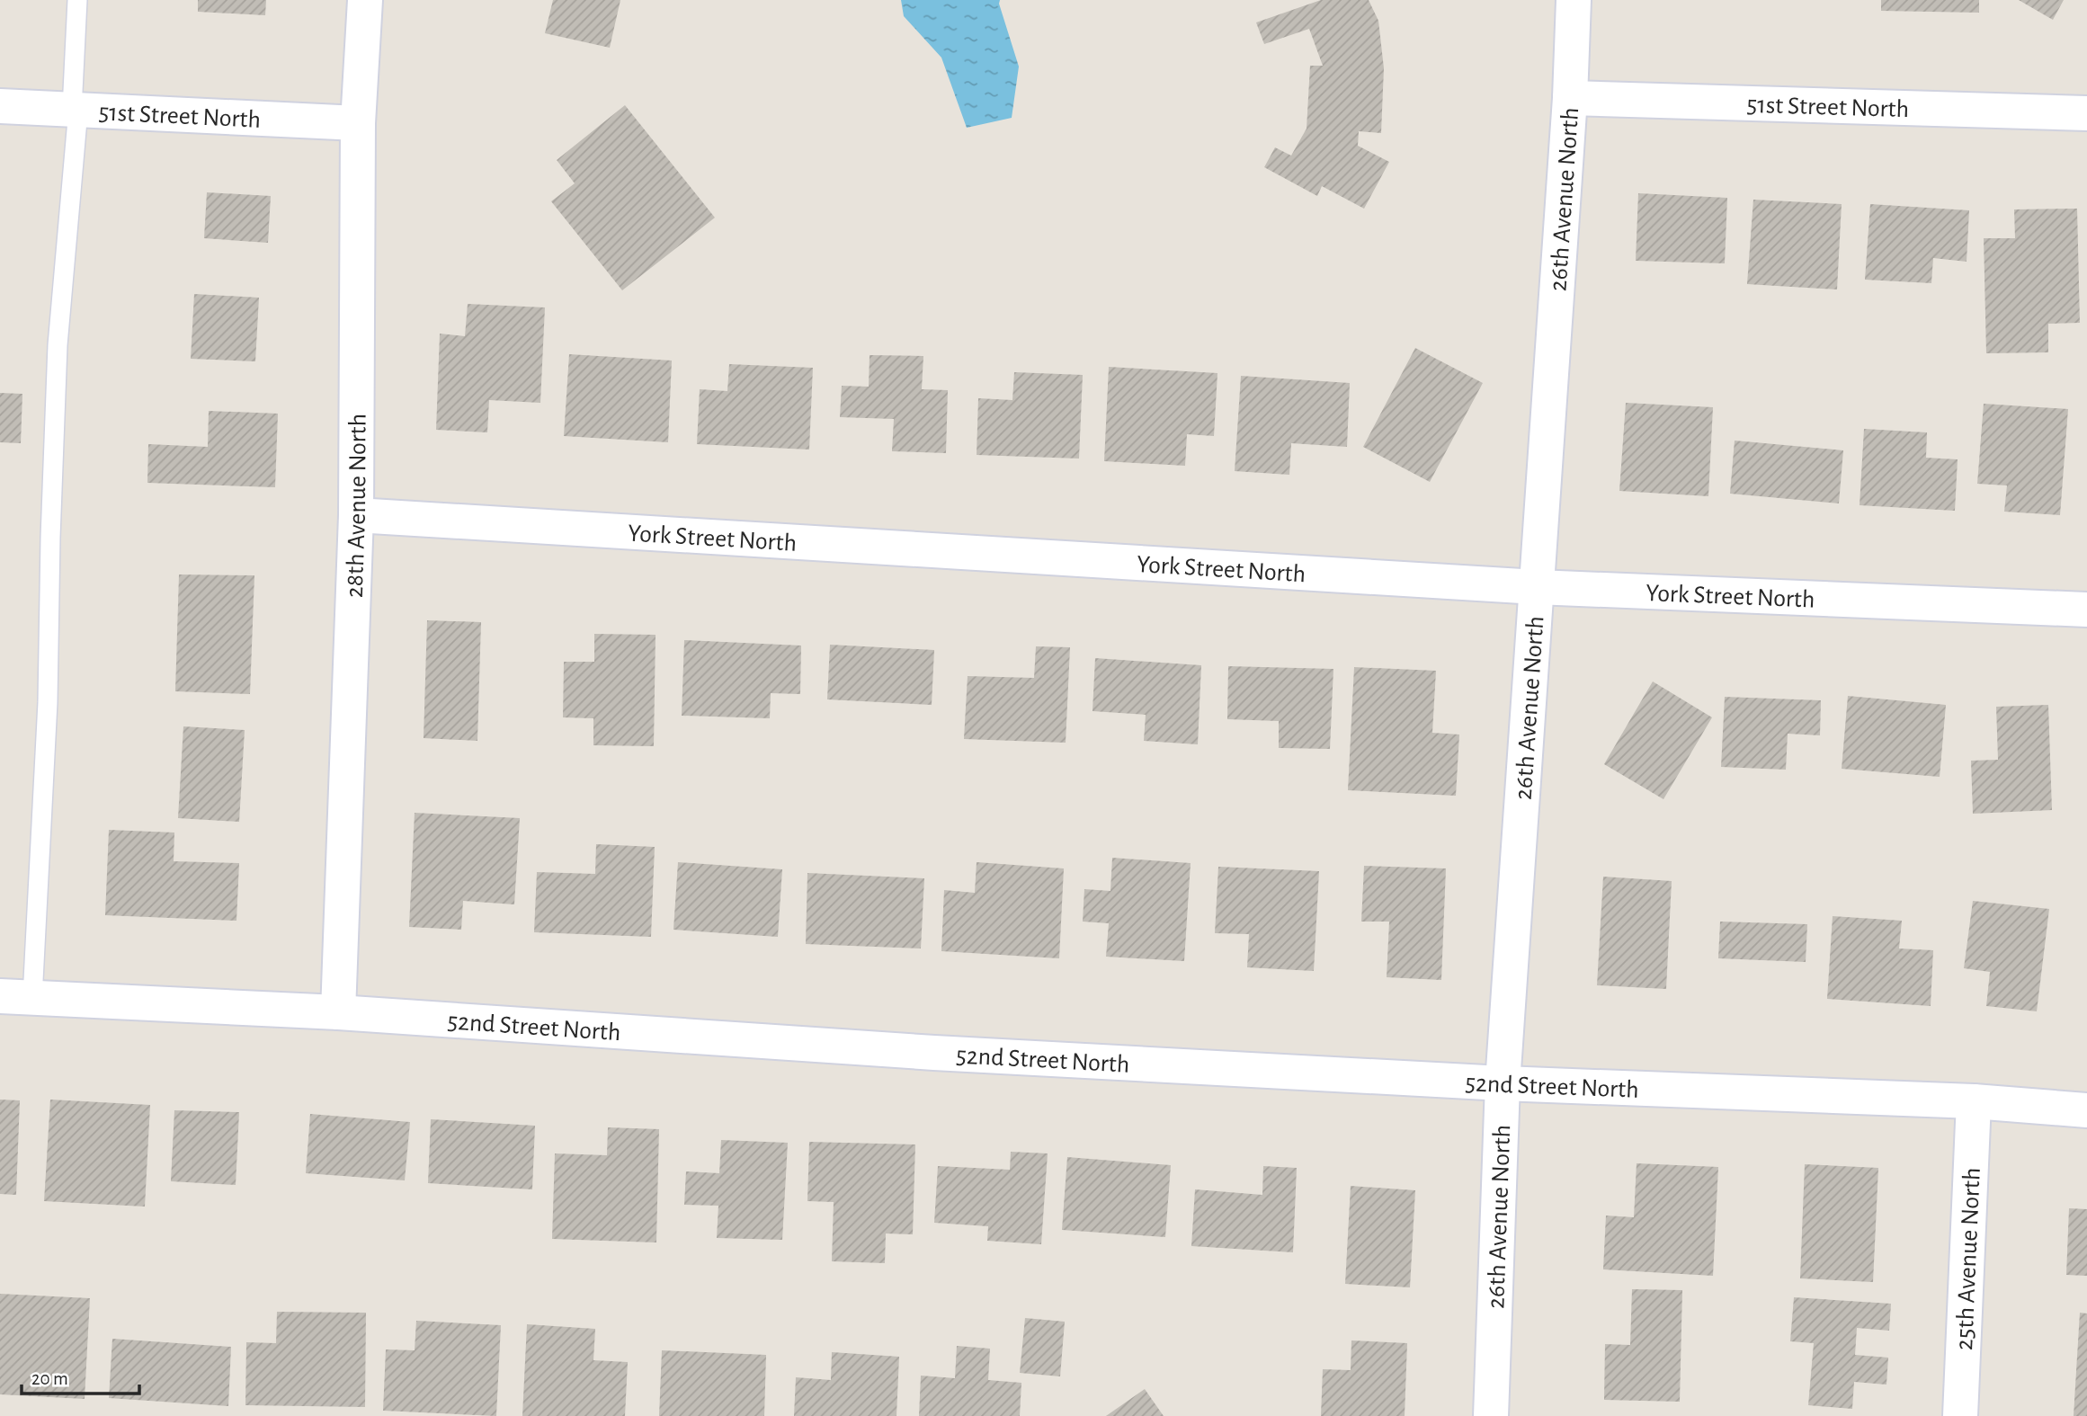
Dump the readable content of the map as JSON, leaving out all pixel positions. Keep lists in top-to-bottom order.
{
  "streets": {
    "street": [
      "51st Street North",
      "26th Avenue North",
      "28th Avenue North",
      "York Street North",
      "52nd Street North",
      "25th Avenue North"
    ]
  },
  "crossings": [
    ["51st Street North", "26th Avenue North"],
    ["51st Street North", "28th Avenue North"],
    ["26th Avenue North", "York Street North"],
    ["26th Avenue North", "52nd Street North"],
    ["28th Avenue North", "York Street North"],
    ["28th Avenue North", "52nd Street North"],
    ["52nd Street North", "25th Avenue North"]
  ],
  "scale_bar": "20 m"
}
